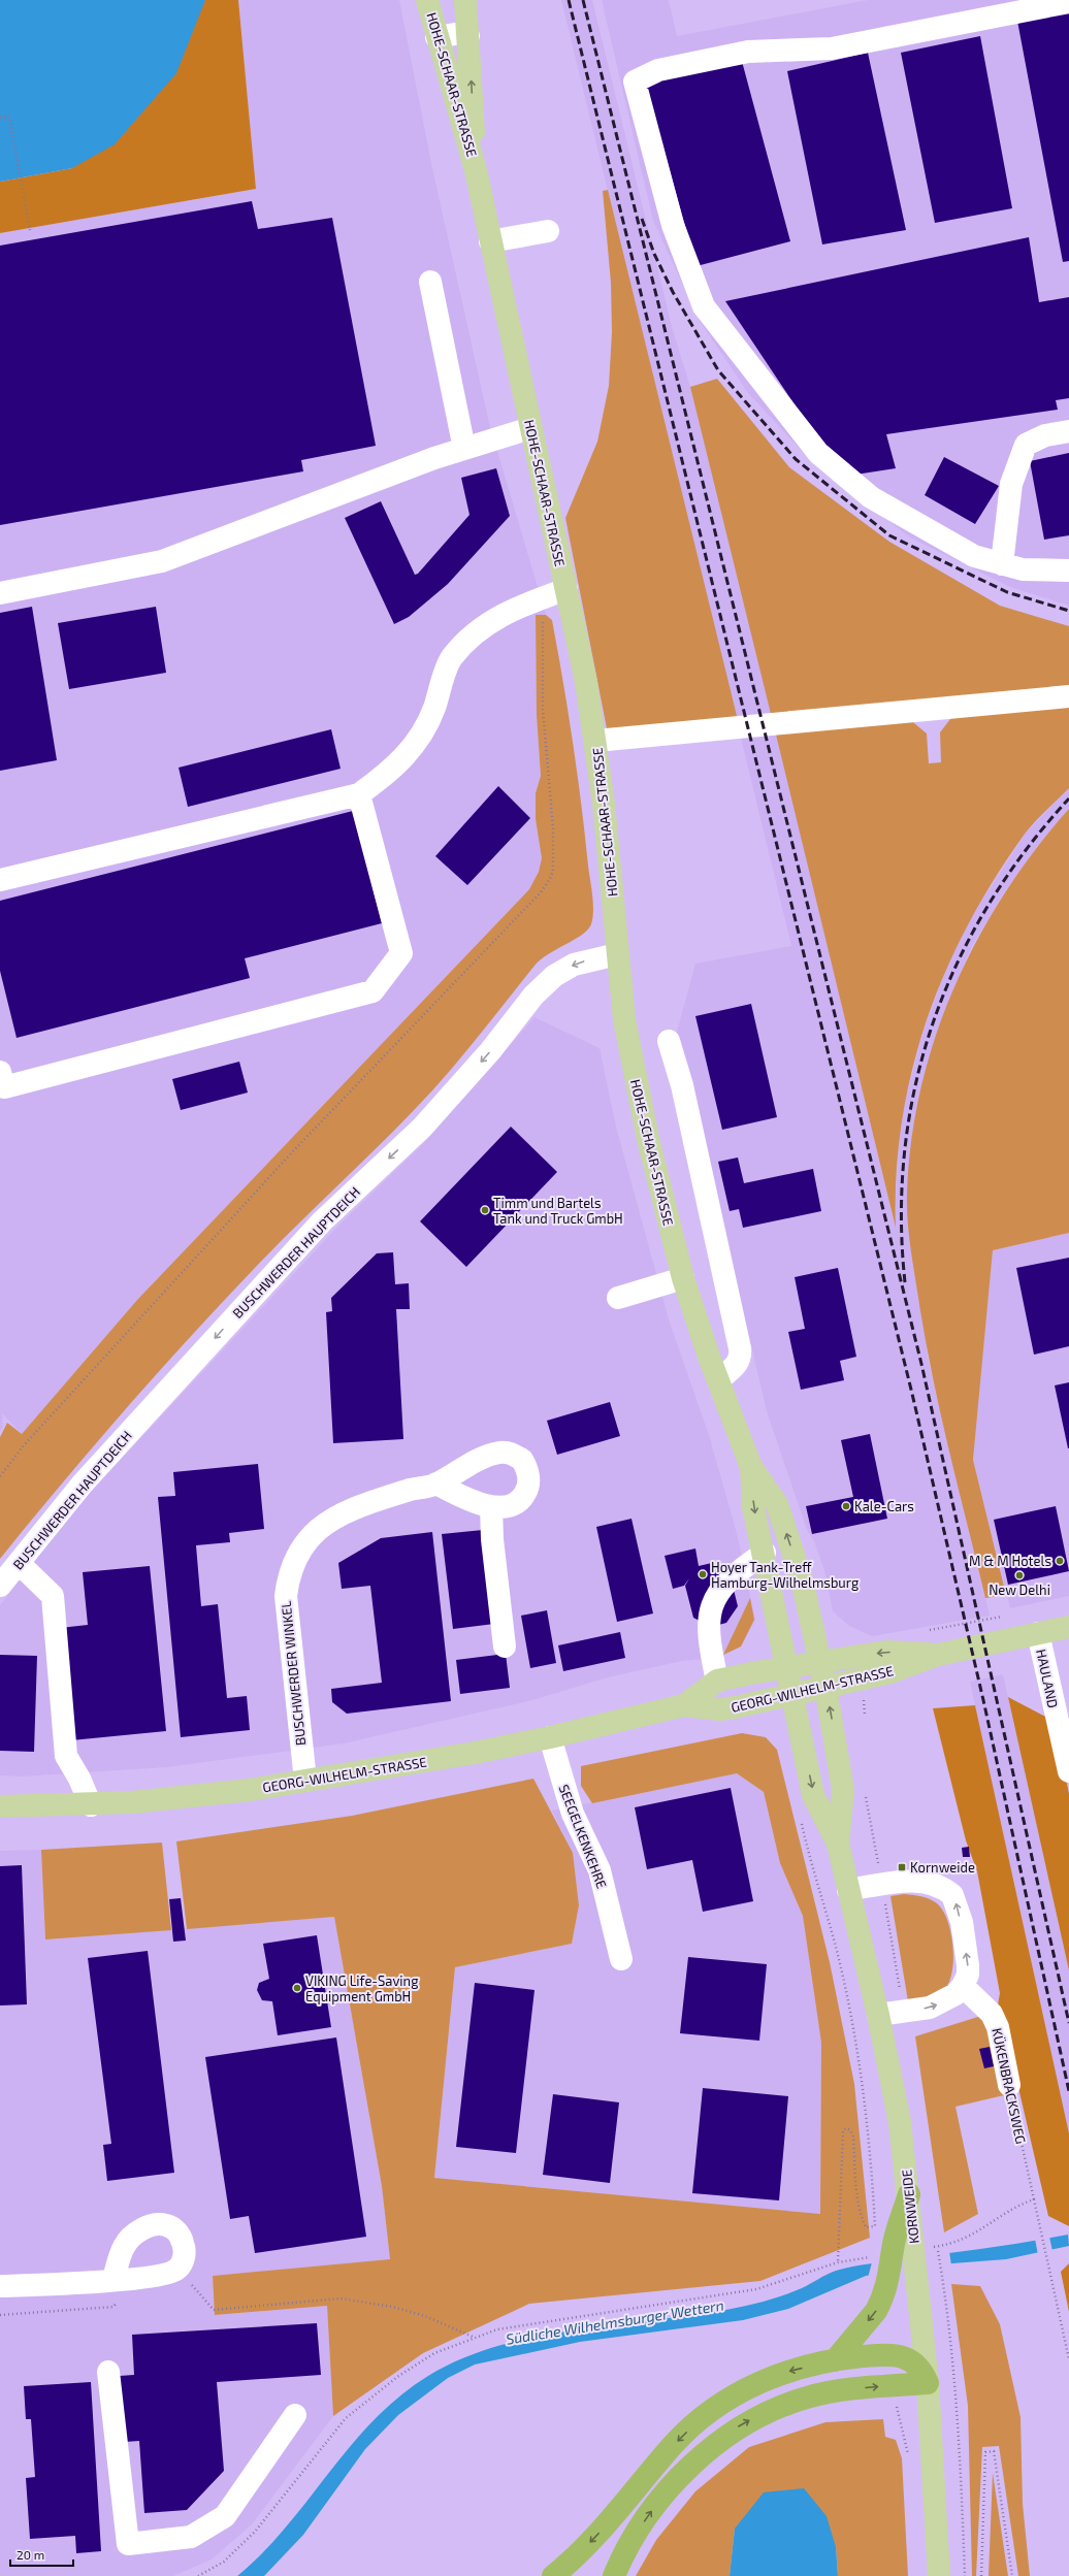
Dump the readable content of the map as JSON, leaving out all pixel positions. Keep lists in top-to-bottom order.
{
  "streets": {
    "main road": ["HOHE-SCHAAR-STRASSE", "GEORG-WILHELM-STRASSE", "KORNWEIDE"],
    "street": [
      "BUSCHWERDER HAUPTDEICH",
      "BUSCHWERDER WINKEL",
      "HAULAND",
      "SEEGELKENKEHRE",
      "KÜKENBRACKSWEG"
    ]
  },
  "crossings": [
    ["HOHE-SCHAAR-STRASSE", "BUSCHWERDER HAUPTDEICH"],
    ["HOHE-SCHAAR-STRASSE", "GEORG-WILHELM-STRASSE"],
    ["HOHE-SCHAAR-STRASSE", "KORNWEIDE"],
    ["BUSCHWERDER WINKEL", "GEORG-WILHELM-STRASSE"],
    ["HAULAND", "GEORG-WILHELM-STRASSE"],
    ["GEORG-WILHELM-STRASSE", "SEEGELKENKEHRE"],
    ["GEORG-WILHELM-STRASSE", "KORNWEIDE"]
  ],
  "one_way": ["BUSCHWERDER HAUPTDEICH"],
  "water": ["Südliche Wilhelmsburger Wettern"],
  "places": {
    "other": [
      "Timm und Bartels Tank und Truck GmbH",
      "Kale-Cars",
      "M & M Hotels",
      "Hoyer Tank-Treff Hamburg-Wilhelmsburg",
      "New Delhi",
      "VIKING Life-Saving Equipment GmbH"
    ],
    "transit": ["Kornweide"]
  },
  "scale_bar": "20 m"
}
